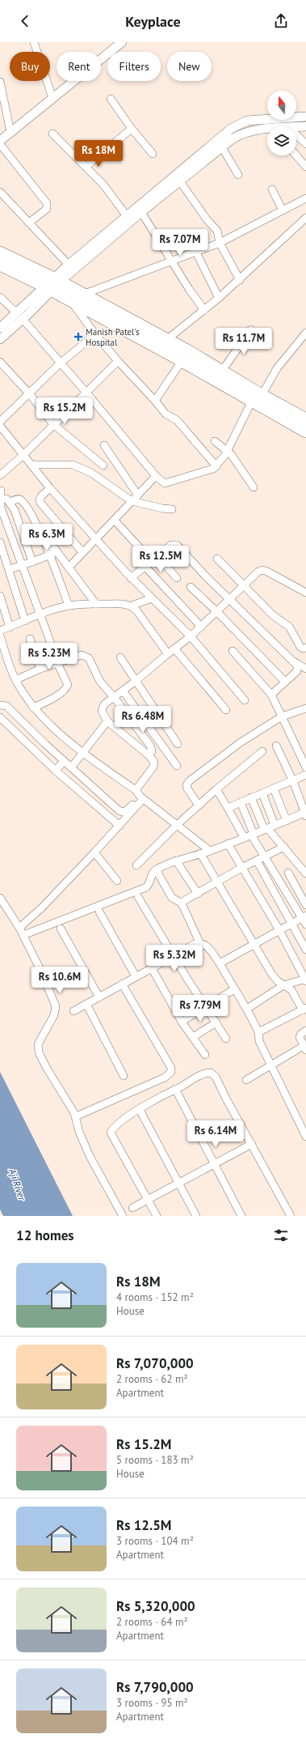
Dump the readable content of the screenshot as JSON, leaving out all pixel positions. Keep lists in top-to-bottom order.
{
  "water": ["Aji River"],
  "places": {
    "health": ["Manish Patel's Hospital"]
  },
  "north": "top",
  "page": {
    "header": "Keyplace",
    "chip": [
      "Buy",
      "Rent",
      "Filters",
      "New"
    ],
    "price": [
      "Rs 18M",
      "Rs 7.07M",
      "Rs 11.7M",
      "Rs 15.2M",
      "Rs 6.3M",
      "Rs 12.5M",
      "Rs 5.23M",
      "Rs 6.48M",
      "Rs 5.32M",
      "Rs 10.6M",
      "Rs 7.79M",
      "Rs 6.14M"
    ],
    "heading": "12 homes",
    "list": [
      {
        "name": "Rs 18M",
        "note": "4 rooms · 152 m² · House"
      },
      {
        "name": "Rs 7,070,000",
        "note": "2 rooms · 62 m² · Apartment"
      },
      {
        "name": "Rs 15.2M",
        "note": "5 rooms · 183 m² · House"
      },
      {
        "name": "Rs 12.5M",
        "note": "3 rooms · 104 m² · Apartment"
      },
      {
        "name": "Rs 5,320,000",
        "note": "2 rooms · 64 m² · Apartment"
      },
      {
        "name": "Rs 7,790,000",
        "note": "3 rooms · 95 m² · Apartment"
      }
    ]
  }
}
